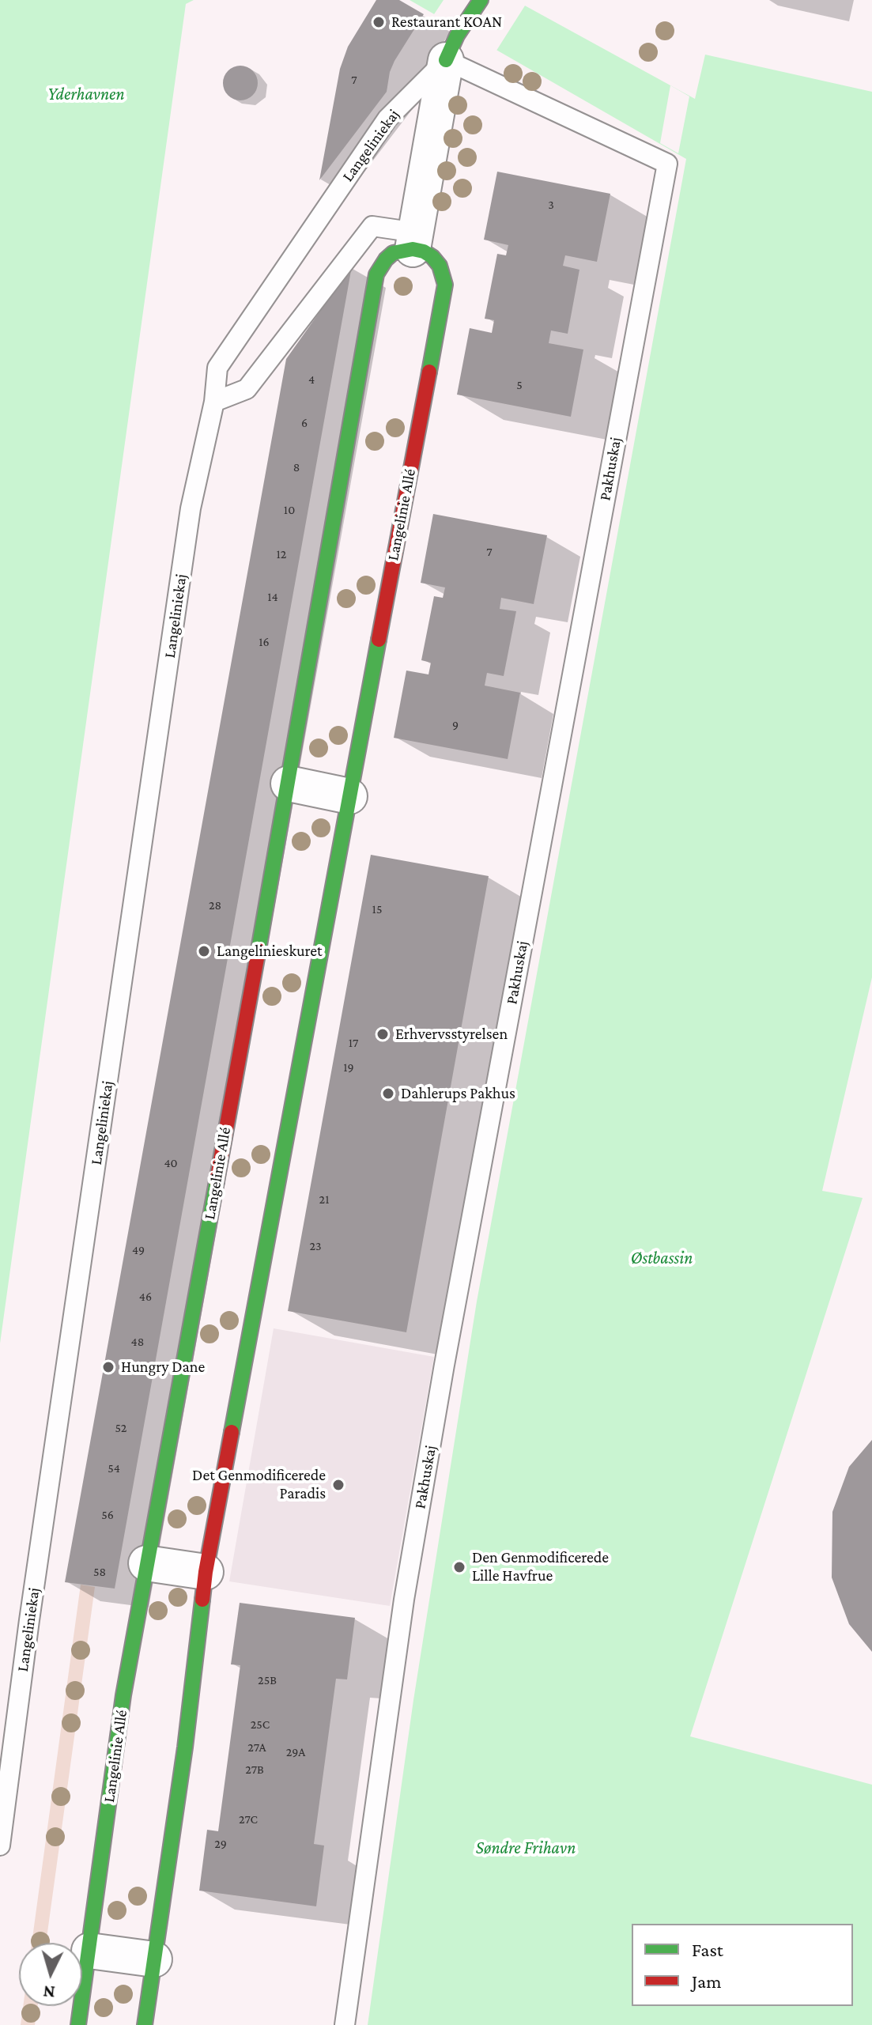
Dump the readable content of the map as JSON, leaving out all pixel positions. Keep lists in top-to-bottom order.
{
  "streets": {
    "street": ["Langelinie Allé"],
    "lane": ["Langeliniekaj", "Pakhuskaj"]
  },
  "crossings": [
    ["Langeliniekaj", "Pakhuskaj"]
  ],
  "water": ["Yderhavnen", "Østbassin", "Søndre Frihavn"],
  "places": [
    "Restaurant KOAN",
    "Langelinieskuret",
    "Erhvervsstyrelsen",
    "Dahlerups Pakhus",
    "Hungry Dane",
    "Det Genmodificerede Paradis",
    "Den Genmodificerede Lille Havfrue"
  ],
  "house_numbers": [
    "7",
    "3",
    "4",
    "5",
    "6",
    "8",
    "10",
    "7",
    "12",
    "14",
    "16",
    "9",
    "28",
    "15",
    "17",
    "19",
    "40",
    "21",
    "23",
    "49",
    "46",
    "48",
    "52",
    "54",
    "56",
    "58",
    "25B",
    "25C",
    "27A",
    "29A",
    "27B",
    "27C",
    "29"
  ],
  "legend": ["Fast", "Jam"],
  "north": "bottom"
}
